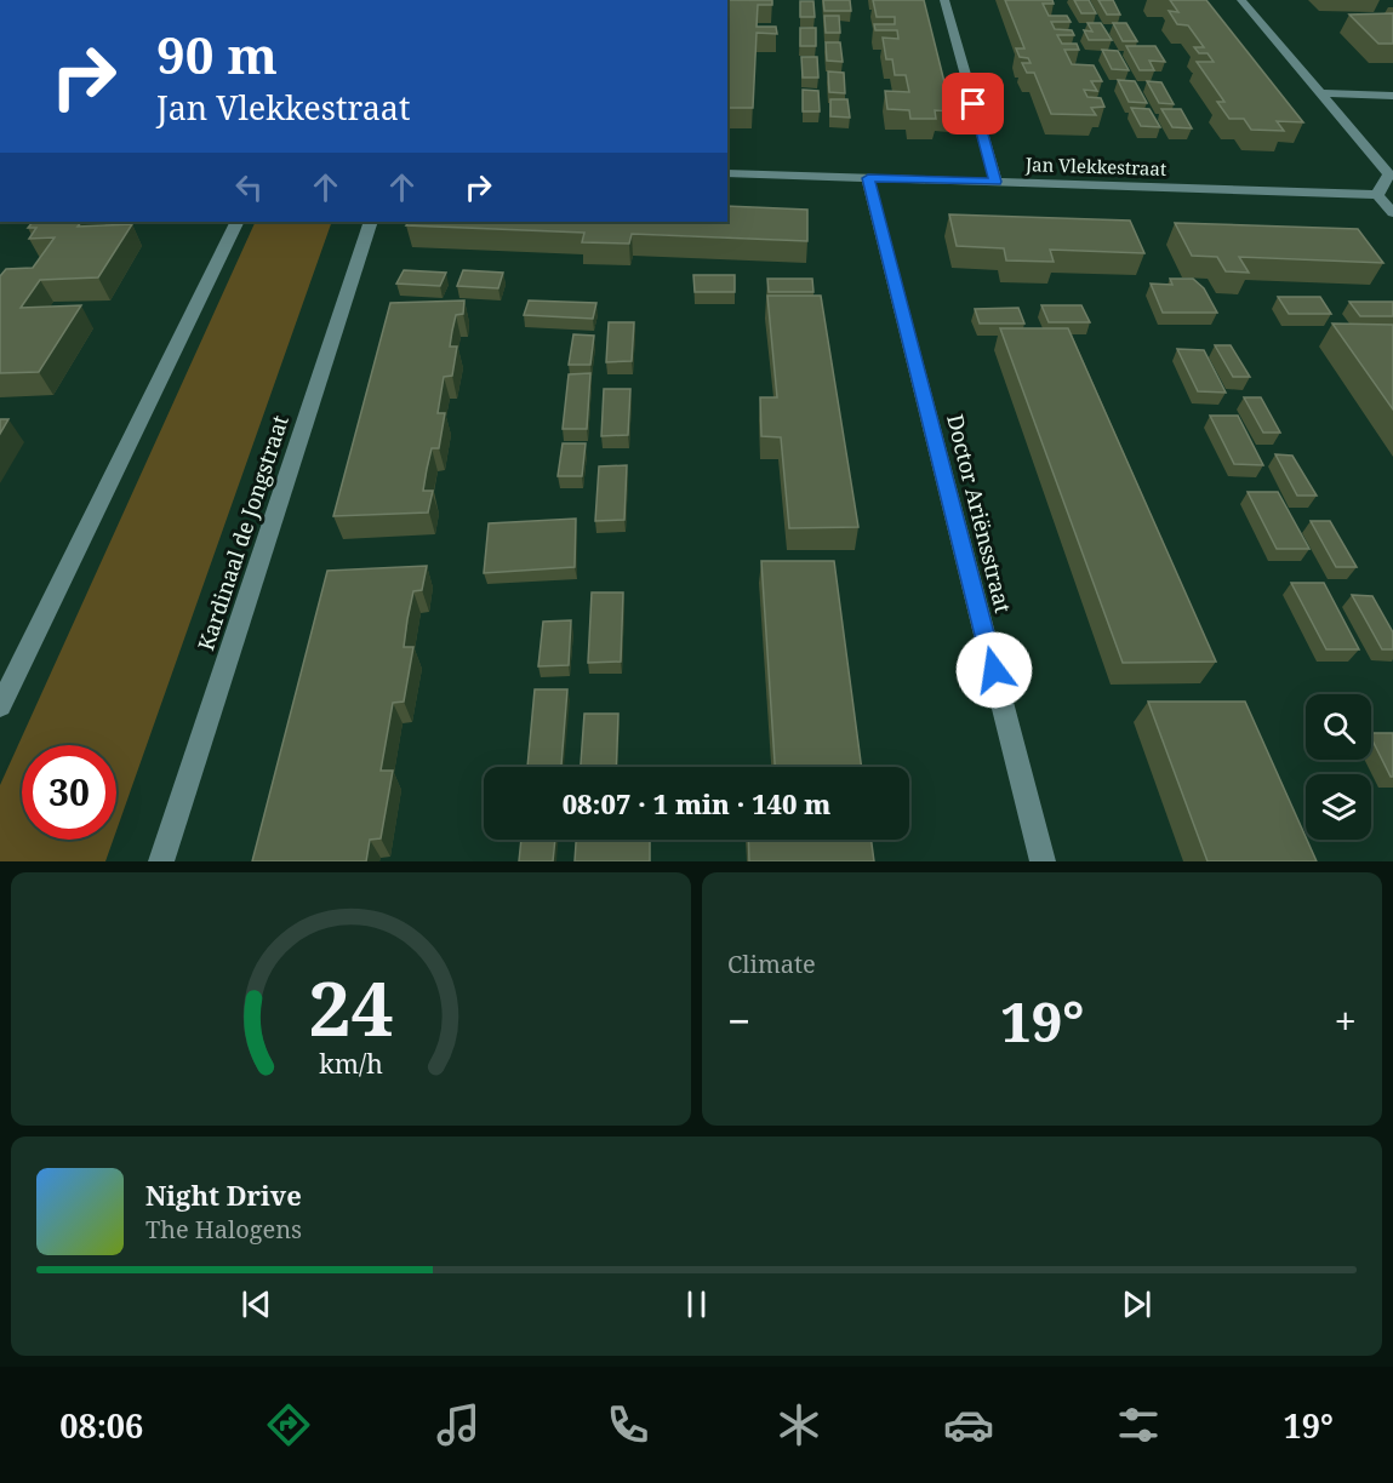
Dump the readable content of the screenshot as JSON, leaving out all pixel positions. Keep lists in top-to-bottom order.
{
  "streets": {
    "street": ["Jan Vlekkestraat", "Doctor Ariënsstraat", "Kardinaal de Jongstraat"]
  },
  "crossings": [
    ["Jan Vlekkestraat", "Doctor Ariënsstraat"]
  ],
  "page": {
    "turn": ["90 m", "Jan Vlekkestraat"],
    "limit": "30",
    "trip": "08:07 · 1 min · 140 m",
    "tile": "Climate",
    "heat": ["−", "19°", "+"],
    "song": ["Night Drive", "The Halogens"],
    "tabs": ["08:06", "19°"],
    "gauge": ["24", "km/h"]
  }
}
